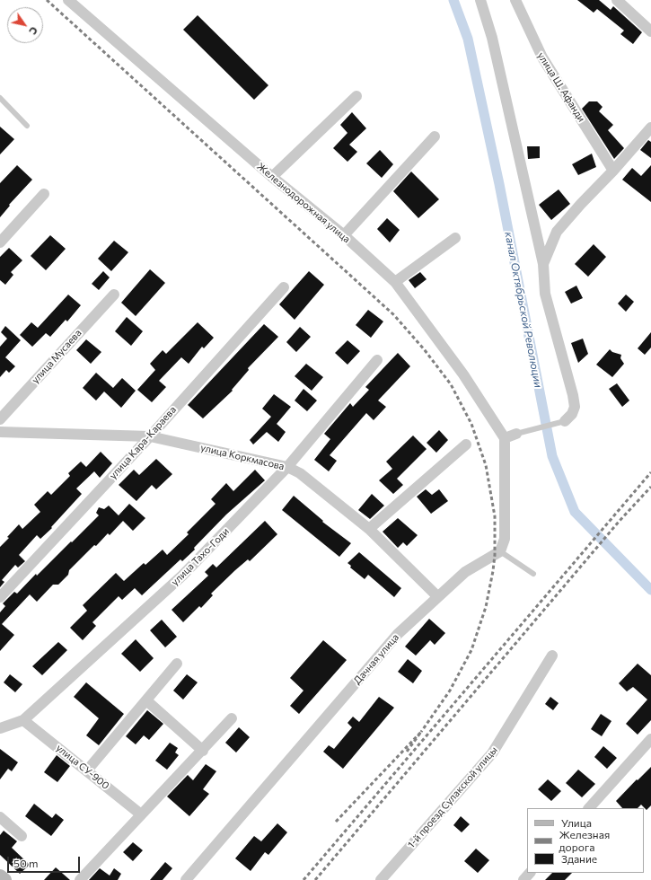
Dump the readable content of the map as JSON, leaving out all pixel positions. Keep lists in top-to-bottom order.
{
  "streets": {
    "street": [
      "улица Ш. Афанди",
      "Железнодорожная улица",
      "улица Мусаева",
      "улица Кара-Караева",
      "улица Коркмасова",
      "улица Тахо-Годи",
      "Дачная улица",
      "улица СУ-900",
      "1-й проезд Сулакской улицы"
    ]
  },
  "crossings": [
    ["улица Кара-Караева", "улица Коркмасова"],
    ["улица Коркмасова", "улица Тахо-Годи"],
    ["улица Коркмасова", "Дачная улица"],
    ["улица Тахо-Годи", "улица СУ-900"]
  ],
  "water": ["канал Октябрьской Революции"],
  "legend": ["Улица", "Железная дорога", "Здание"],
  "scale_bar": "50 m",
  "north": "bottom right"
}
